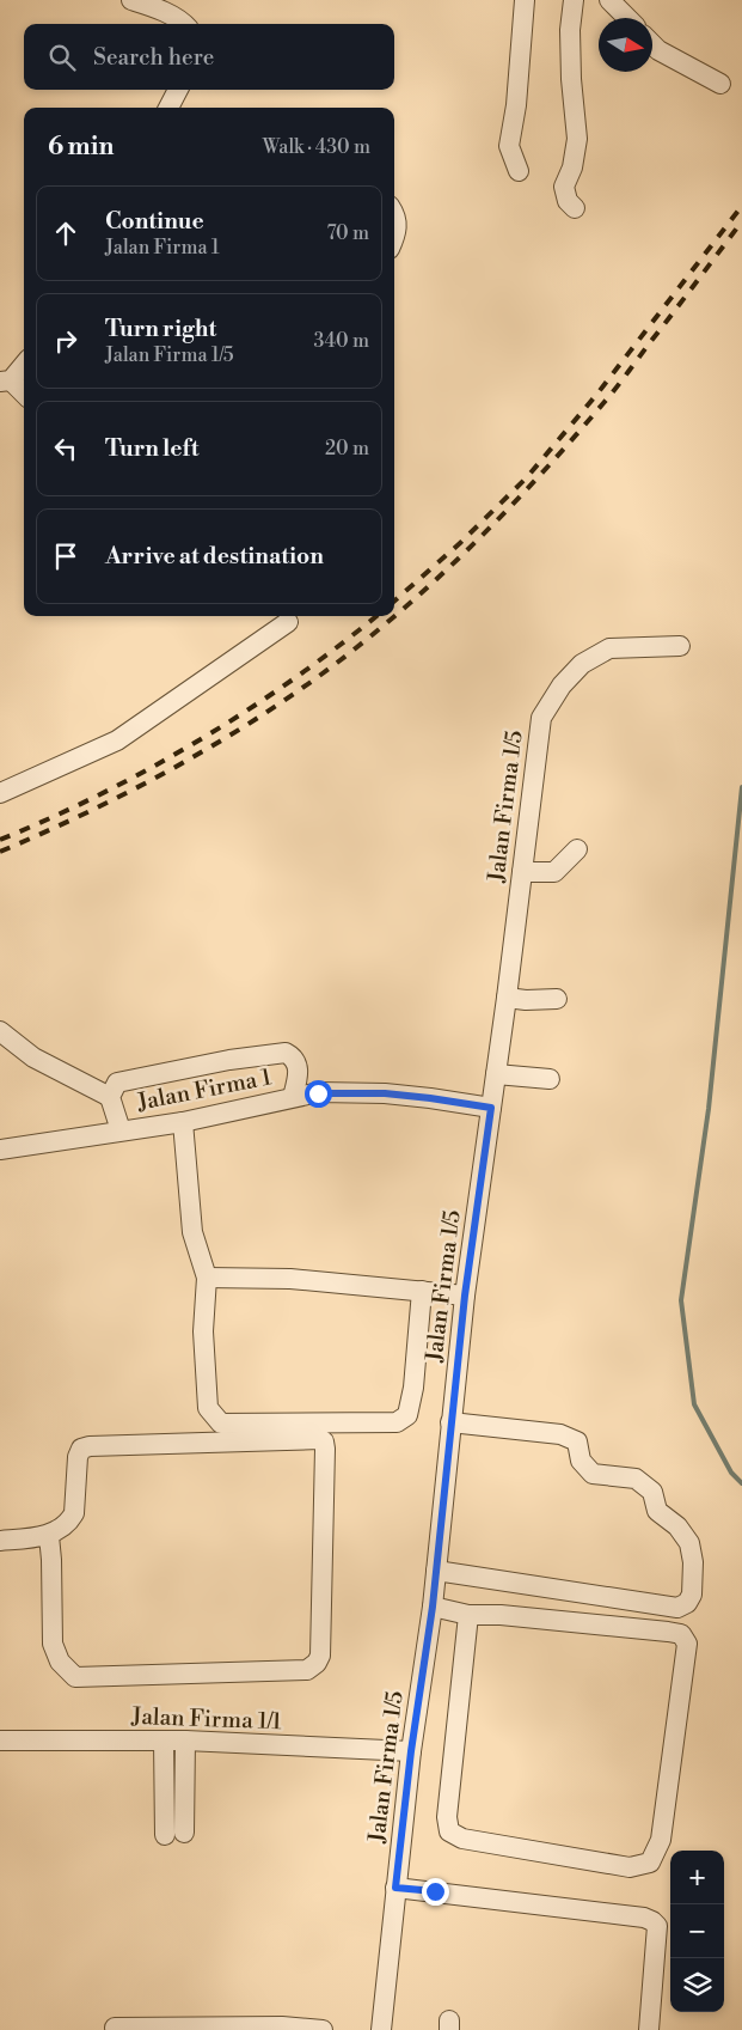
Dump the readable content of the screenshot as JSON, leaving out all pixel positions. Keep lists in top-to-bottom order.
{
  "streets": {
    "street": ["Jalan Firma 1/5", "Jalan Firma 1", "Jalan Firma 1/1"]
  },
  "crossings": [
    ["Jalan Firma 1/5", "Jalan Firma 1"],
    ["Jalan Firma 1/5", "Jalan Firma 1/1"]
  ],
  "north": "right",
  "page": {
    "search": "Search here",
    "heading": ["6 min", "Walk · 430 m"],
    "list": [
      ["Continue", "Jalan Firma 1", "70 m"],
      ["Turn right", "Jalan Firma 1/5", "340 m"],
      ["Turn left", "20 m"],
      "Arrive at destination"
    ],
    "map_buttons": ["+", "−"]
  }
}
